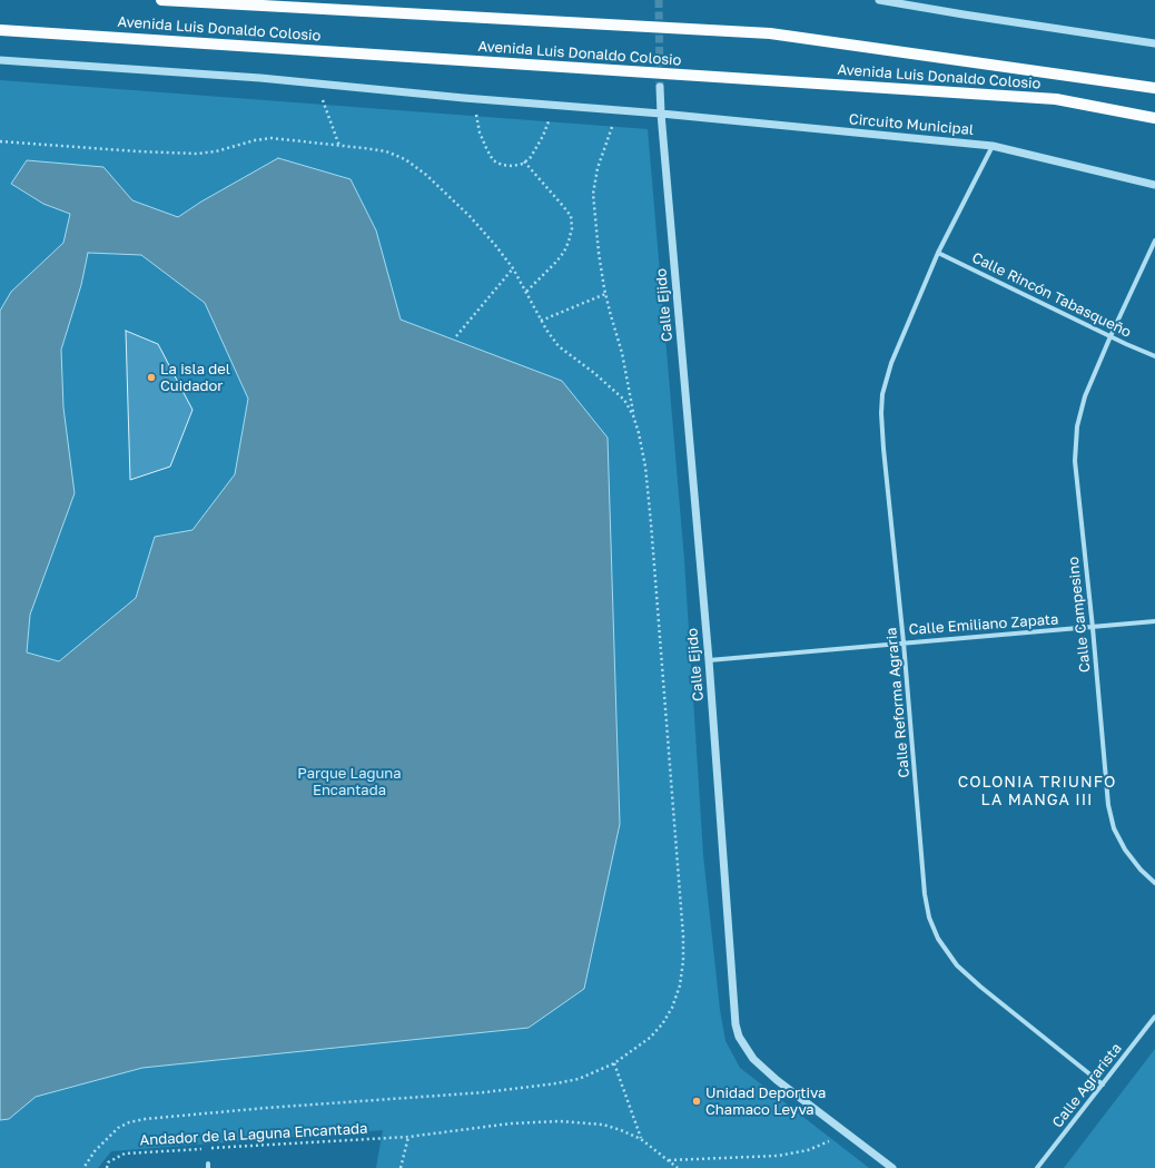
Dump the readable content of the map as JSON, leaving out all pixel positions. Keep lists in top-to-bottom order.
{
  "streets": {
    "main road": ["Avenida Luis Donaldo Colosio"],
    "street": [
      "Circuito Municipal",
      "Calle Rincón Tabasqueño",
      "Calle Ejido",
      "Calle Campesino",
      "Calle Emiliano Zapata",
      "Calle Reforma Agraria",
      "Calle Agrarista"
    ],
    "path": ["Andador de la Laguna Encantada"]
  },
  "crossings": [
    ["Circuito Municipal", "Calle Ejido"],
    ["Circuito Municipal", "Calle Reforma Agraria"],
    ["Calle Rincón Tabasqueño", "Calle Campesino"],
    ["Calle Rincón Tabasqueño", "Calle Reforma Agraria"],
    ["Calle Ejido", "Calle Emiliano Zapata"],
    ["Calle Campesino", "Calle Emiliano Zapata"],
    ["Calle Emiliano Zapata", "Calle Reforma Agraria"],
    ["Calle Reforma Agraria", "Calle Agrarista"]
  ],
  "districts": ["COLONIA TRIUNFO LA MANGA III"],
  "parks": ["Parque Laguna Encantada"],
  "places": ["La isla del Cuidador", "Unidad Deportiva Chamaco Leyva"]
}
